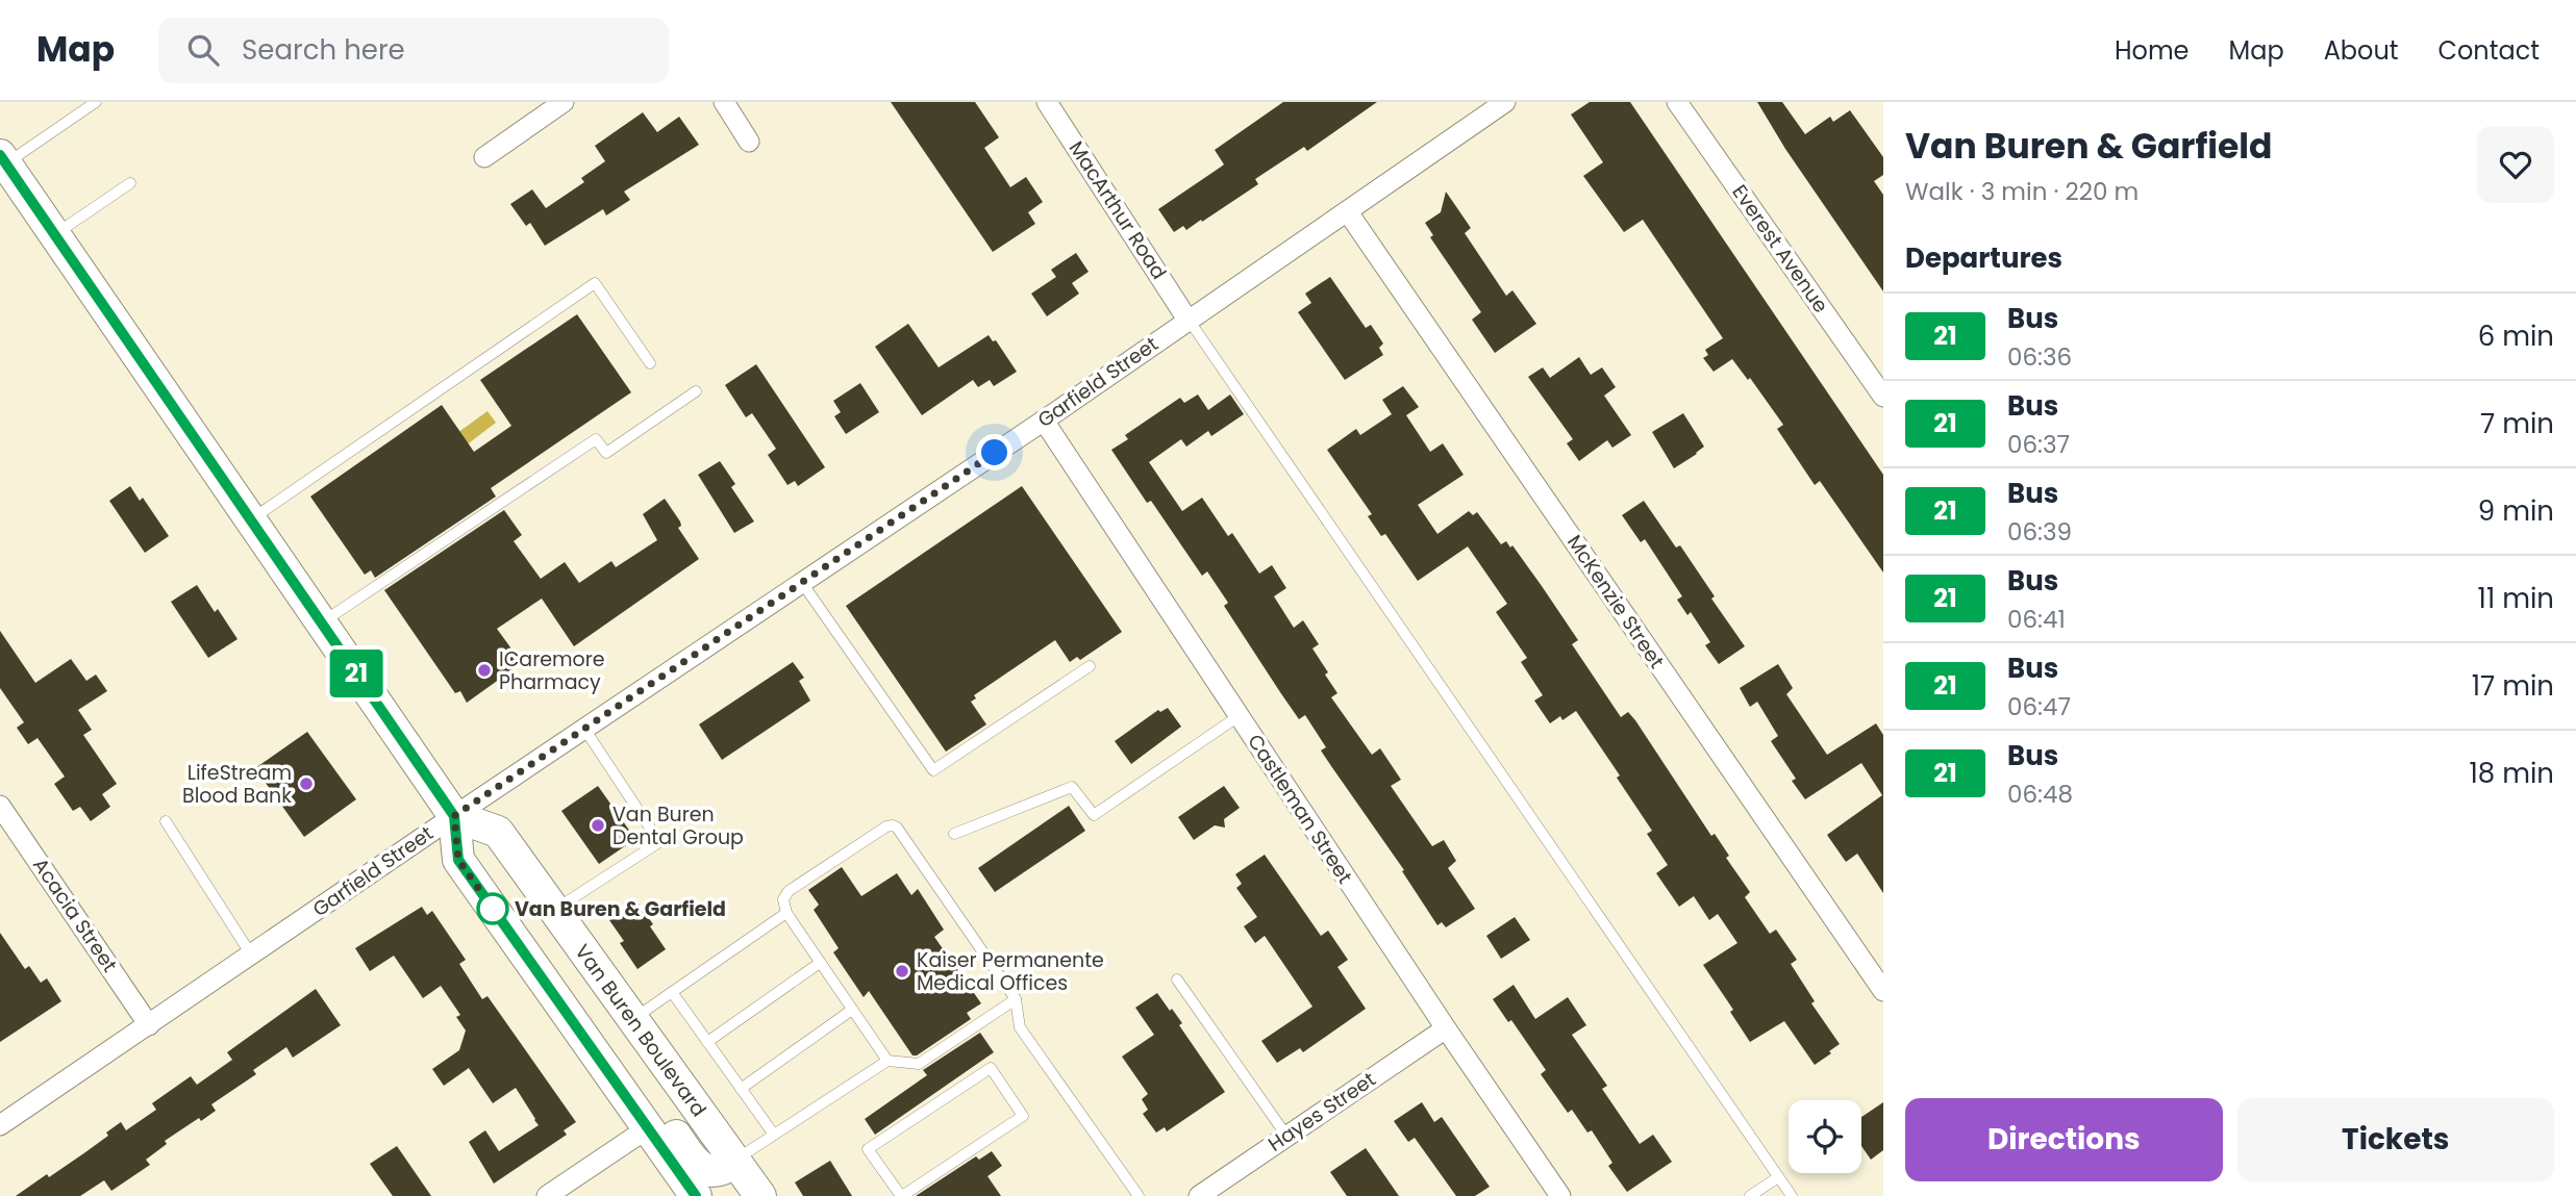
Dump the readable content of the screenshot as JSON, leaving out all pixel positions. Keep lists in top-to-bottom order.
{
  "streets": {
    "main road": ["Van Buren Boulevard"],
    "street": [
      "MacArthur Road",
      "Everest Avenue",
      "Garfield Street",
      "McKenzie Street",
      "Castleman Street",
      "Acacia Street",
      "Hayes Street"
    ]
  },
  "crossings": [
    ["MacArthur Road", "Garfield Street"],
    ["Garfield Street", "McKenzie Street"],
    ["Garfield Street", "Castleman Street"],
    ["Garfield Street", "Acacia Street"],
    ["Garfield Street", "Van Buren Boulevard"],
    ["Castleman Street", "Hayes Street"]
  ],
  "places": [
    "ICaremore Pharmacy",
    "LifeStream Blood Bank",
    "Van Buren Dental Group",
    "Van Buren & Garfield",
    "Kaiser Permanente Medical Offices"
  ],
  "lines": ["bus line 21"],
  "page": {
    "header": "Map",
    "search": "Search here",
    "nav": [
      "Home",
      "Map",
      "About",
      "Contact"
    ],
    "on_map": "21",
    "heading": [
      ["Van Buren & Garfield", "Walk · 3 min · 220 m"],
      "Departures"
    ],
    "list": [
      {
        "mark": "21",
        "name": "Bus",
        "note": "06:36",
        "value": "6 min"
      },
      {
        "mark": "21",
        "name": "Bus",
        "note": "06:37",
        "value": "7 min"
      },
      {
        "mark": "21",
        "name": "Bus",
        "note": "06:39",
        "value": "9 min"
      },
      {
        "mark": "21",
        "name": "Bus",
        "note": "06:41",
        "value": "11 min"
      },
      {
        "mark": "21",
        "name": "Bus",
        "note": "06:47",
        "value": "17 min"
      },
      {
        "mark": "21",
        "name": "Bus",
        "note": "06:48",
        "value": "18 min"
      }
    ],
    "buttons": ["Directions", "Tickets"]
  }
}
